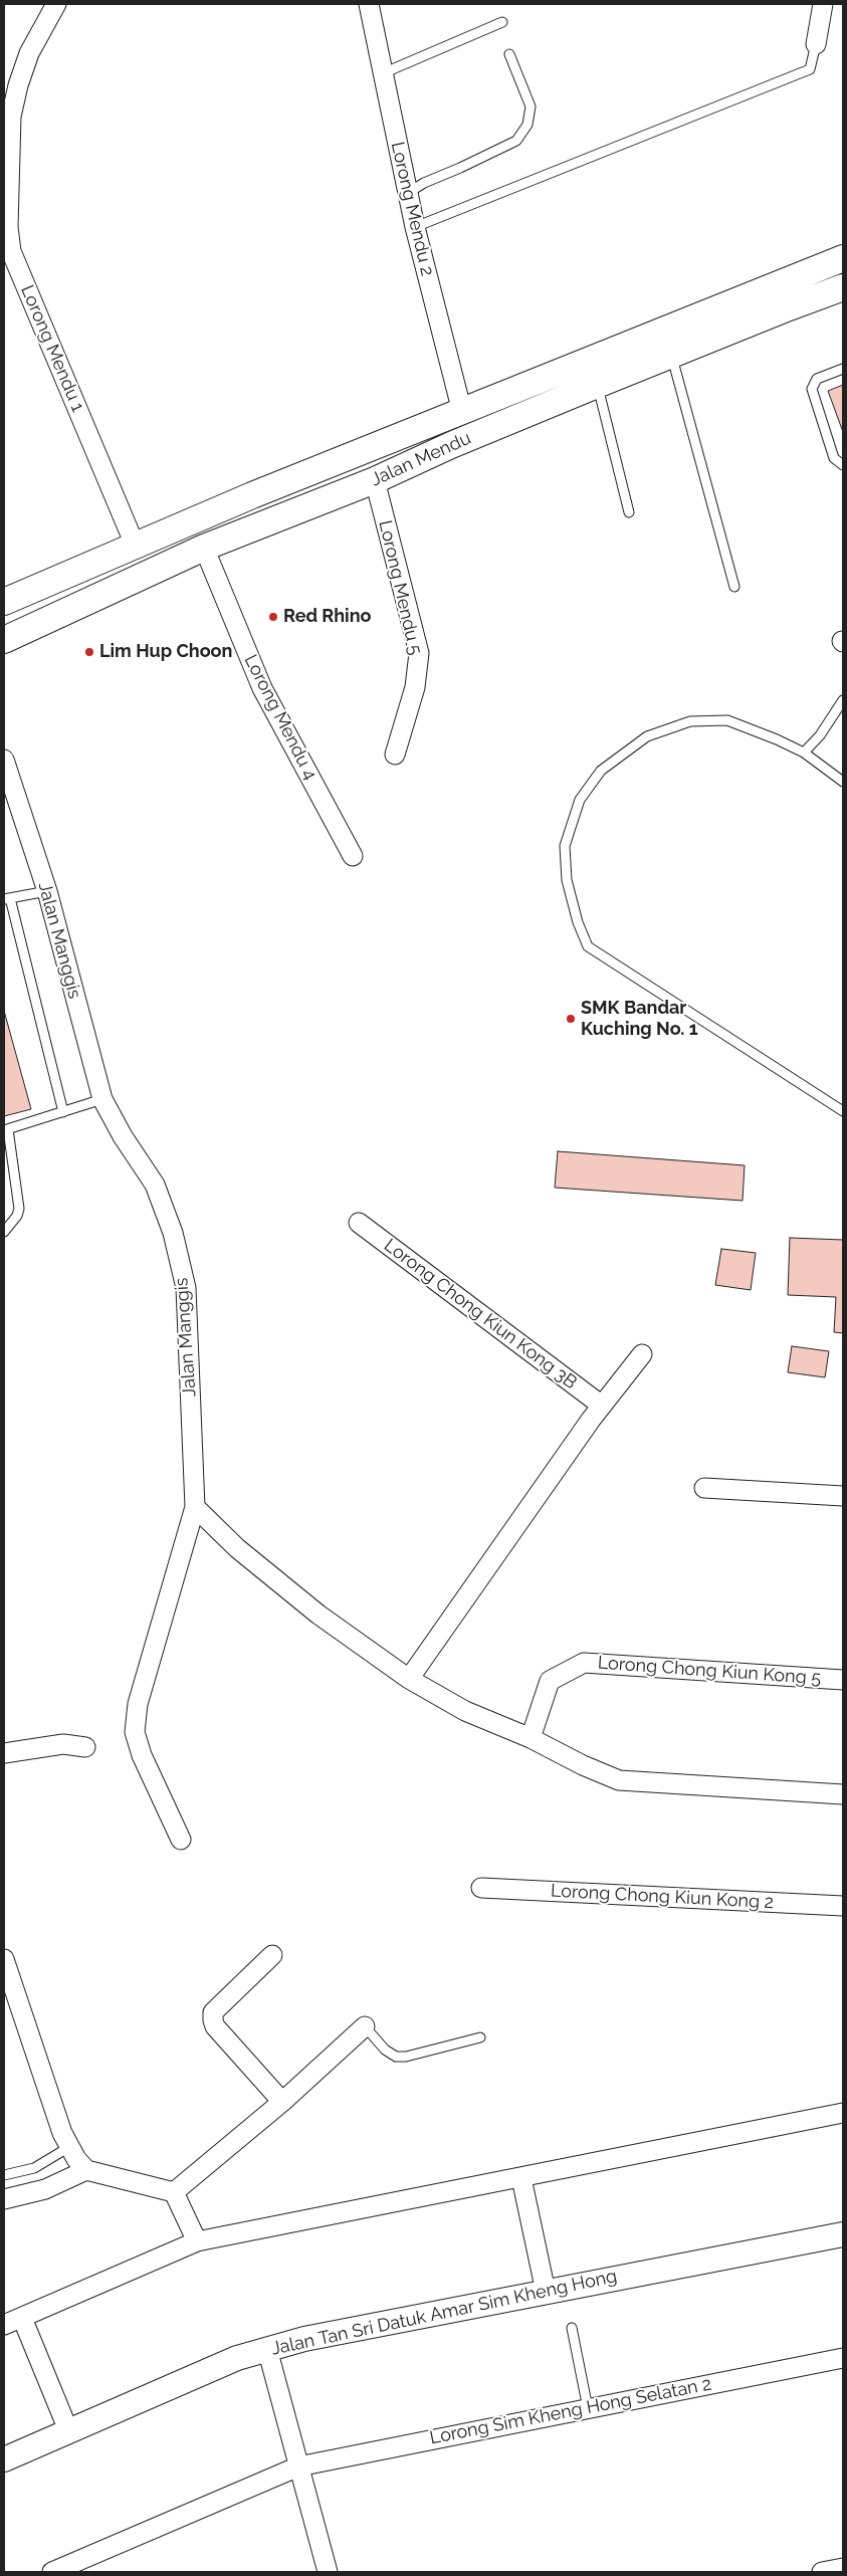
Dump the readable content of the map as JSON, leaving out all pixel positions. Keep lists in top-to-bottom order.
{
  "streets": {
    "main road": ["Jalan Mendu"],
    "street": [
      "Lorong Mendu 2",
      "Lorong Mendu 1",
      "Lorong Mendu 5",
      "Lorong Mendu 4",
      "Jalan Manggis",
      "Lorong Chong Kiun Kong 3B",
      "Lorong Chong Kiun Kong 5",
      "Lorong Chong Kiun Kong 2",
      "Jalan Tan Sri Datuk Amar Sim Kheng Hong",
      "Lorong Sim Kheng Hong Selatan 2"
    ]
  },
  "crossings": [
    ["Lorong Mendu 2", "Jalan Mendu"],
    ["Lorong Mendu 1", "Jalan Mendu"],
    ["Jalan Mendu", "Lorong Mendu 5"],
    ["Jalan Mendu", "Lorong Mendu 4"]
  ],
  "places": ["Red Rhino", "Lim Hup Choon", "SMK Bandar Kuching No. 1"]
}
